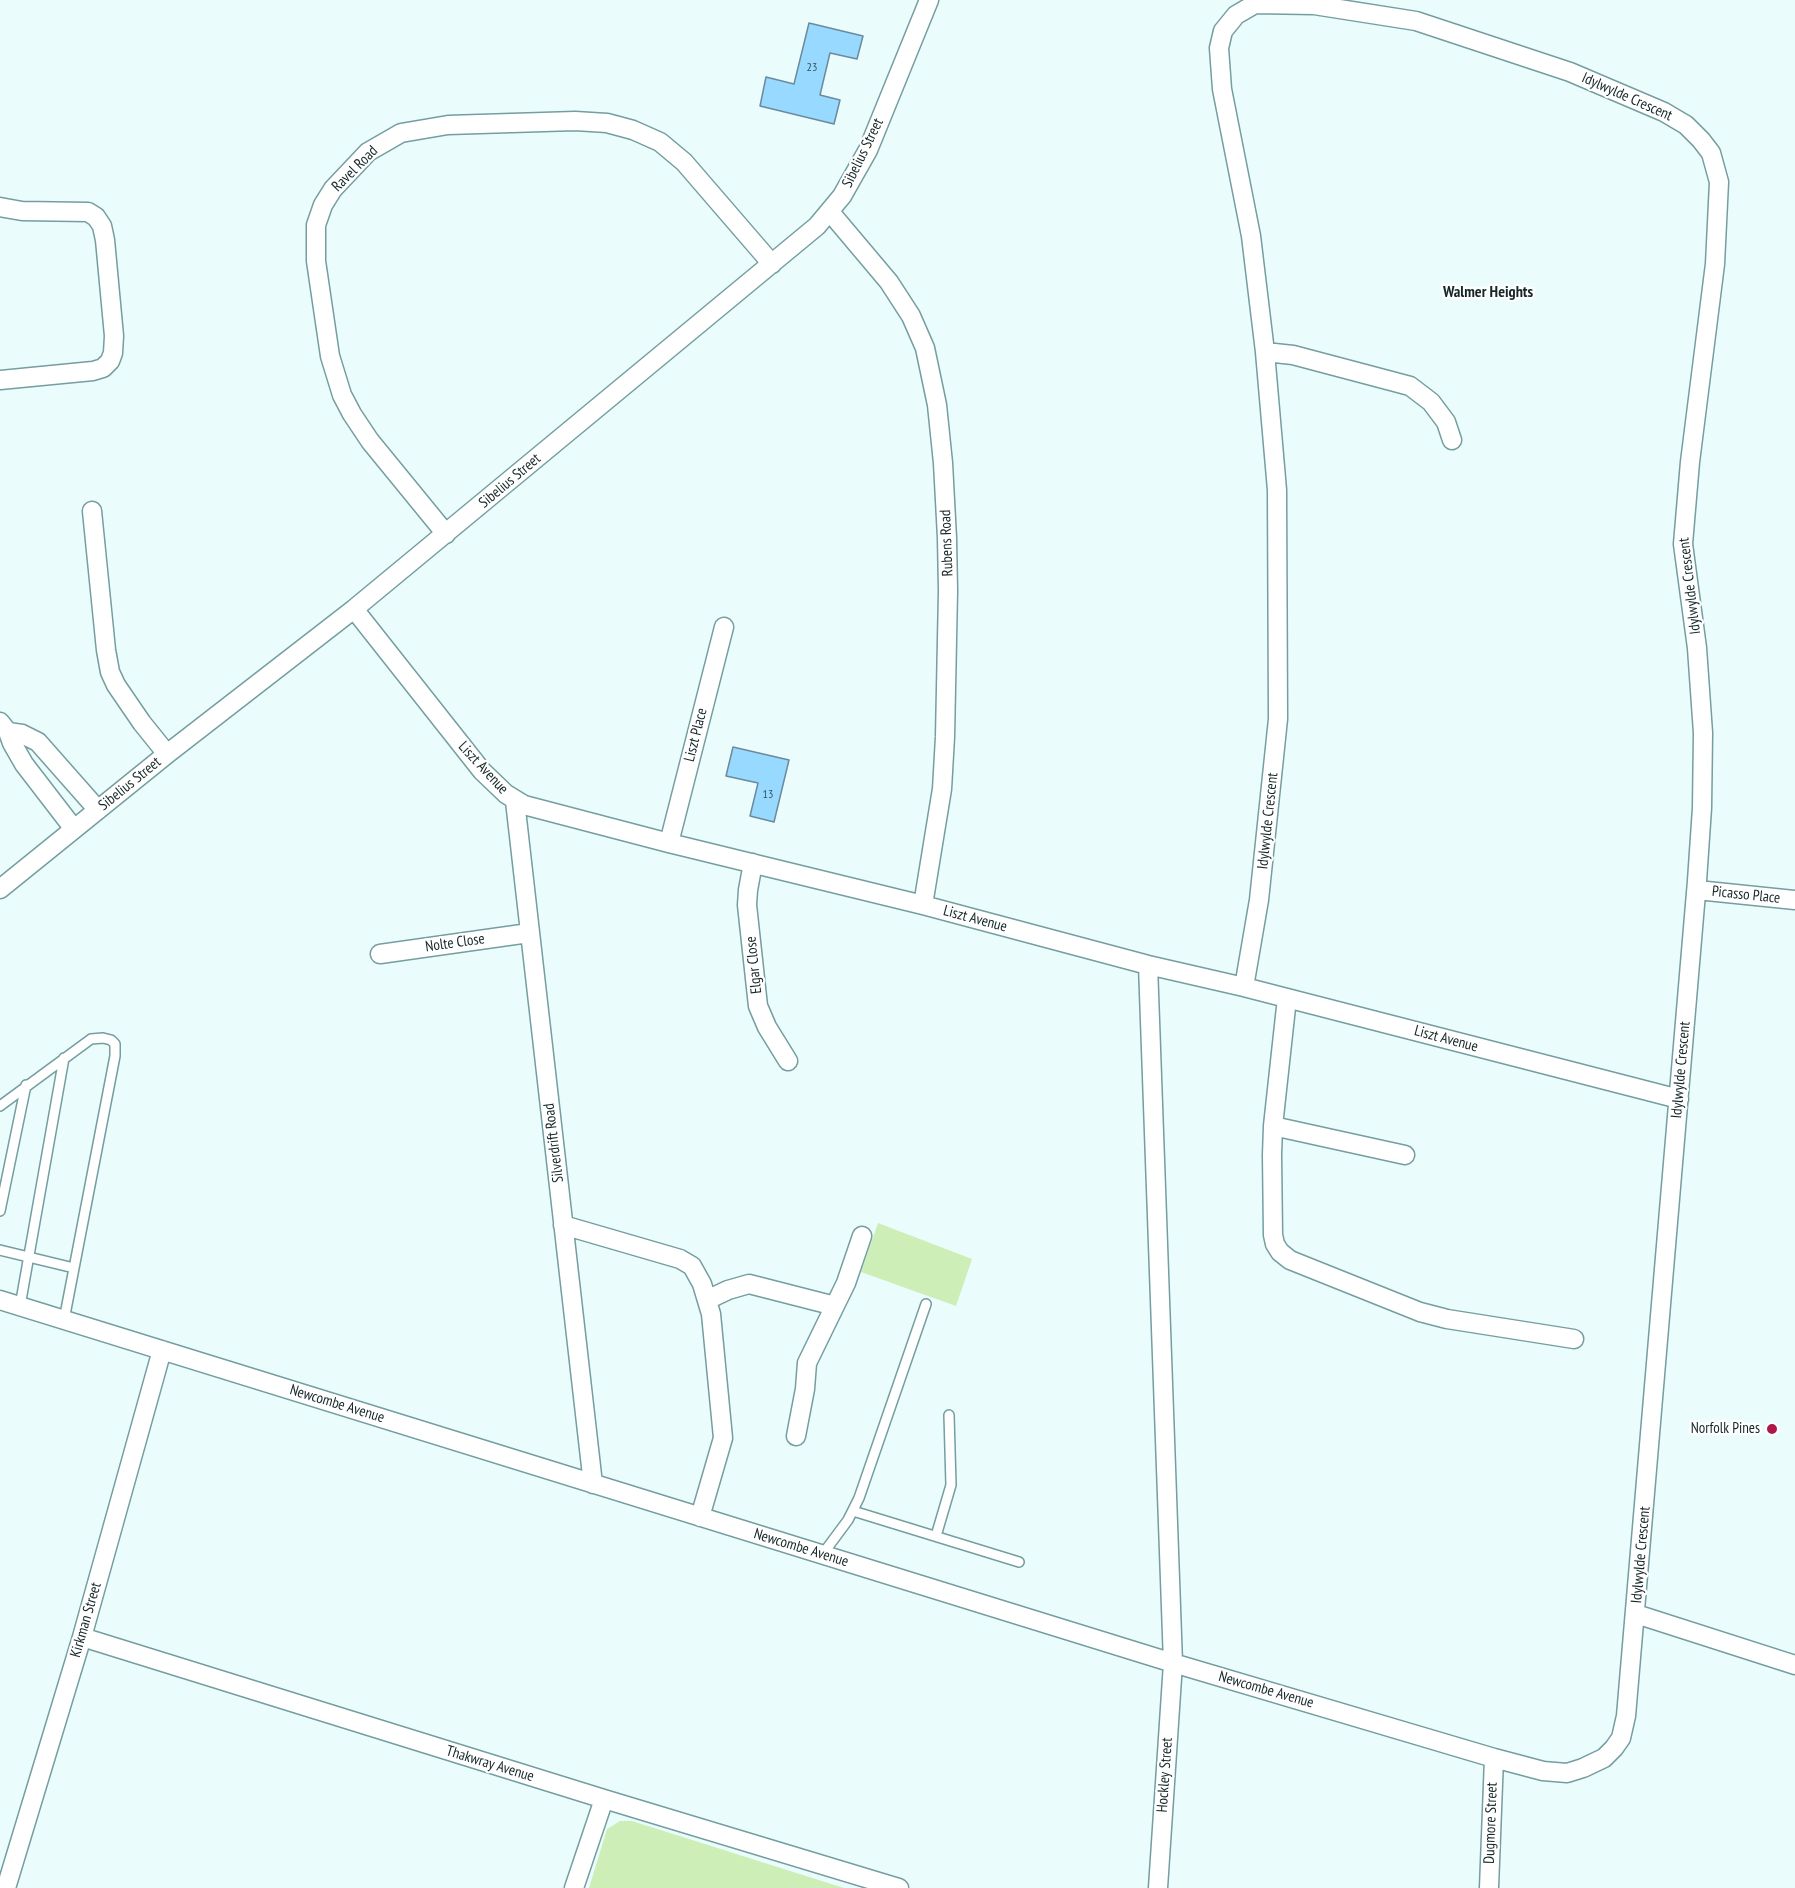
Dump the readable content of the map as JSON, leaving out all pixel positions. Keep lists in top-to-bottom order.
{
  "streets": {
    "street": [
      "Idylwylde Crescent",
      "Sibelius Street",
      "Ravel Road",
      "Rubens Road",
      "Liszt Place",
      "Liszt Avenue",
      "Picasso Place",
      "Nolte Close",
      "Elgar Close",
      "Silverdrift Road",
      "Newcombe Avenue",
      "Kirkman Street",
      "Thakwray Avenue",
      "Hockley Street",
      "Dugmore Street"
    ]
  },
  "crossings": [
    ["Idylwylde Crescent", "Liszt Avenue"],
    ["Idylwylde Crescent", "Picasso Place"],
    ["Idylwylde Crescent", "Newcombe Avenue"],
    ["Sibelius Street", "Ravel Road"],
    ["Sibelius Street", "Rubens Road"],
    ["Sibelius Street", "Liszt Avenue"],
    ["Rubens Road", "Liszt Avenue"],
    ["Liszt Place", "Liszt Avenue"],
    ["Liszt Avenue", "Elgar Close"],
    ["Liszt Avenue", "Silverdrift Road"],
    ["Liszt Avenue", "Hockley Street"],
    ["Nolte Close", "Silverdrift Road"],
    ["Silverdrift Road", "Newcombe Avenue"],
    ["Newcombe Avenue", "Kirkman Street"],
    ["Newcombe Avenue", "Hockley Street"],
    ["Newcombe Avenue", "Dugmore Street"],
    ["Kirkman Street", "Thakwray Avenue"]
  ],
  "districts": ["Walmer Heights"],
  "places": ["Norfolk Pines"],
  "house_numbers": ["23", "13"]
}
